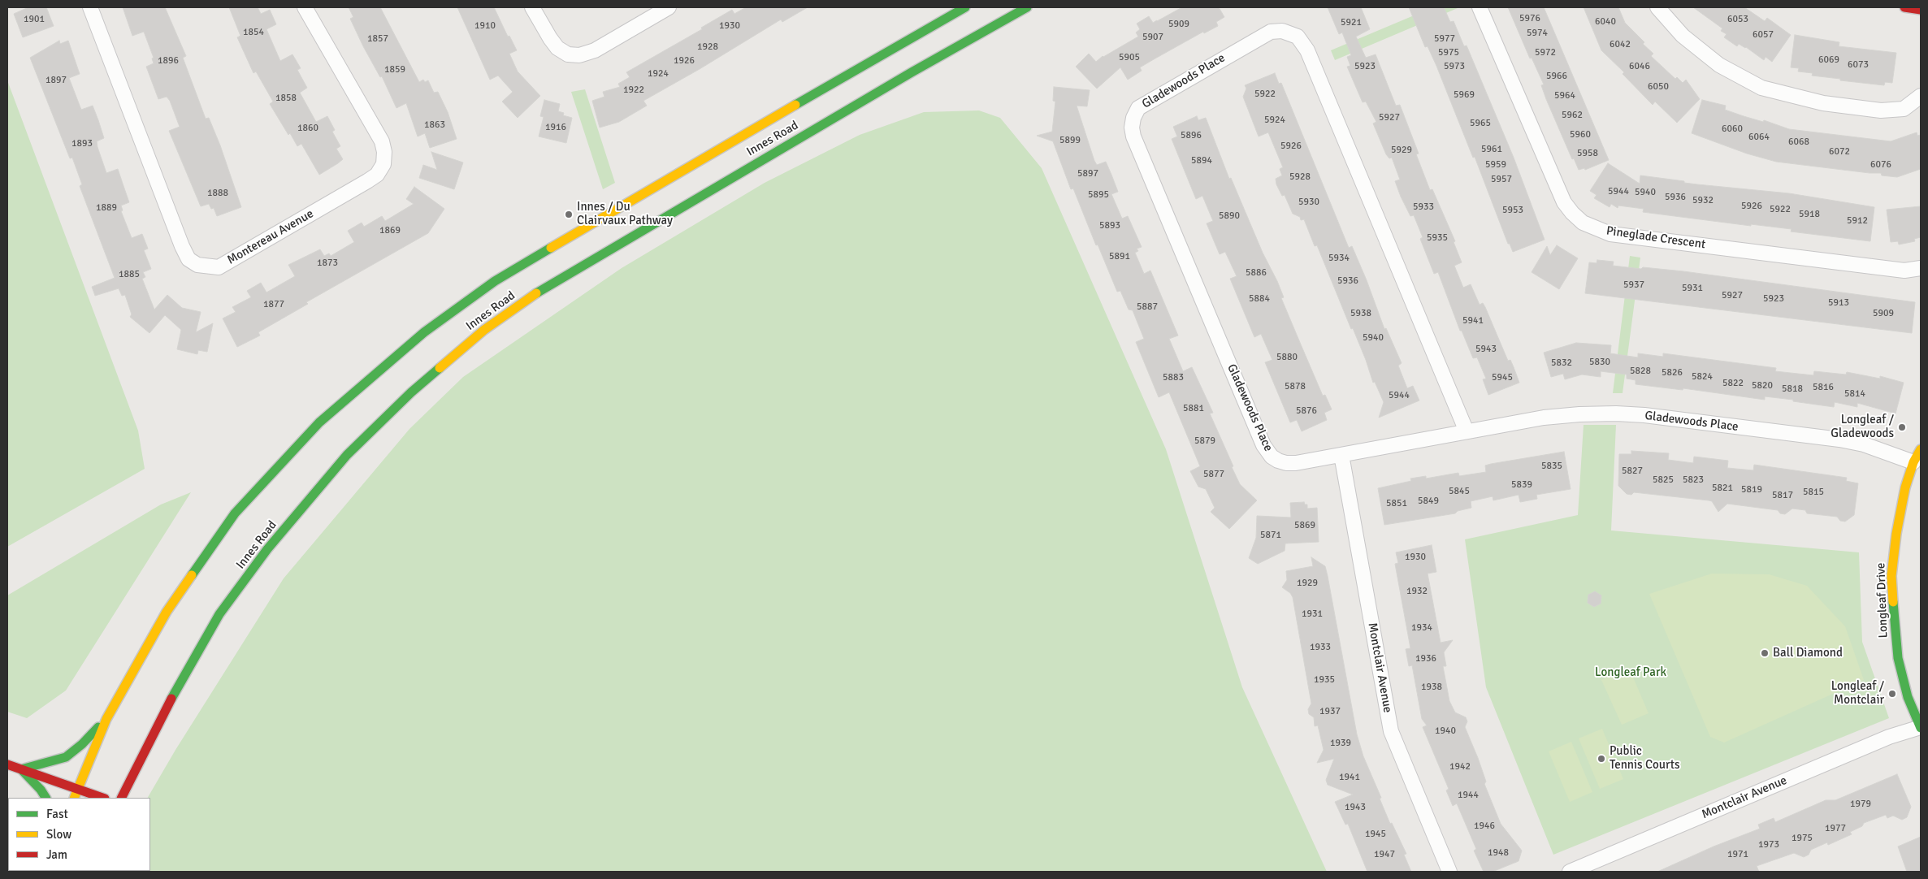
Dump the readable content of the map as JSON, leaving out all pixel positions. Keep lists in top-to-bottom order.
{
  "streets": {
    "main road": ["Innes Road", "Longleaf Drive"],
    "street": [
      "Gladewoods Place",
      "Montereau Avenue",
      "Pineglade Crescent",
      "Montclair Avenue"
    ]
  },
  "crossings": [
    ["Gladewoods Place", "Longleaf Drive"],
    ["Gladewoods Place", "Montclair Avenue"],
    ["Longleaf Drive", "Montclair Avenue"]
  ],
  "parks": ["Longleaf Park"],
  "places": [
    "Innes / Du Clairvaux Pathway",
    "Longleaf / Gladewoods",
    "Ball Diamond",
    "Longleaf / Montclair",
    "Public Tennis Courts"
  ],
  "house_numbers": [
    "5976",
    "1901",
    "6053",
    "6040",
    "5921",
    "5909",
    "1910",
    "1930",
    "1854",
    "5974",
    "6057",
    "5907",
    "1857",
    "5977",
    "6042",
    "1928",
    "5975",
    "5972",
    "5905",
    "6069",
    "1896",
    "1926",
    "6073",
    "5923",
    "5973",
    "6046",
    "1859",
    "1924",
    "5966",
    "1897",
    "6050",
    "1922",
    "5922",
    "5969",
    "5964",
    "1858",
    "5962",
    "5927",
    "5924",
    "5965",
    "1863",
    "1916",
    "1860",
    "6060",
    "5960",
    "5896",
    "6064",
    "5899",
    "6068",
    "1893",
    "5926",
    "5961",
    "5929",
    "6072",
    "5958",
    "5894",
    "5959",
    "6076",
    "5897",
    "5928",
    "5957",
    "5944",
    "5940",
    "1888",
    "5895",
    "5936",
    "5932",
    "5930",
    "5926",
    "5933",
    "1889",
    "5922",
    "5953",
    "5918",
    "5890",
    "5912",
    "5893",
    "1869",
    "5935",
    "5891",
    "5934",
    "1873",
    "5886",
    "1885",
    "5936",
    "5937",
    "5931",
    "5927",
    "5884",
    "5923",
    "5913",
    "1877",
    "5887",
    "5938",
    "5909",
    "5941",
    "5940",
    "5943",
    "5880",
    "5830",
    "5832",
    "5828",
    "5826",
    "5824",
    "5883",
    "5945",
    "5822",
    "5820",
    "5878",
    "5816",
    "5818",
    "5814",
    "5944",
    "5881",
    "5876",
    "5879",
    "5835",
    "5827",
    "5877",
    "5825",
    "5823",
    "5839",
    "5821",
    "5819",
    "5845",
    "5815",
    "5817",
    "5849",
    "5851",
    "5869",
    "5871",
    "1930",
    "1929",
    "1932",
    "1931",
    "1934",
    "1933",
    "1936",
    "1935",
    "1938",
    "1937",
    "1940",
    "1939",
    "1942",
    "1941",
    "1944",
    "1979",
    "1943",
    "1946",
    "1977",
    "1945",
    "1975",
    "1973",
    "1948",
    "1947",
    "1971"
  ],
  "legend": ["Fast", "Slow", "Jam"]
}
